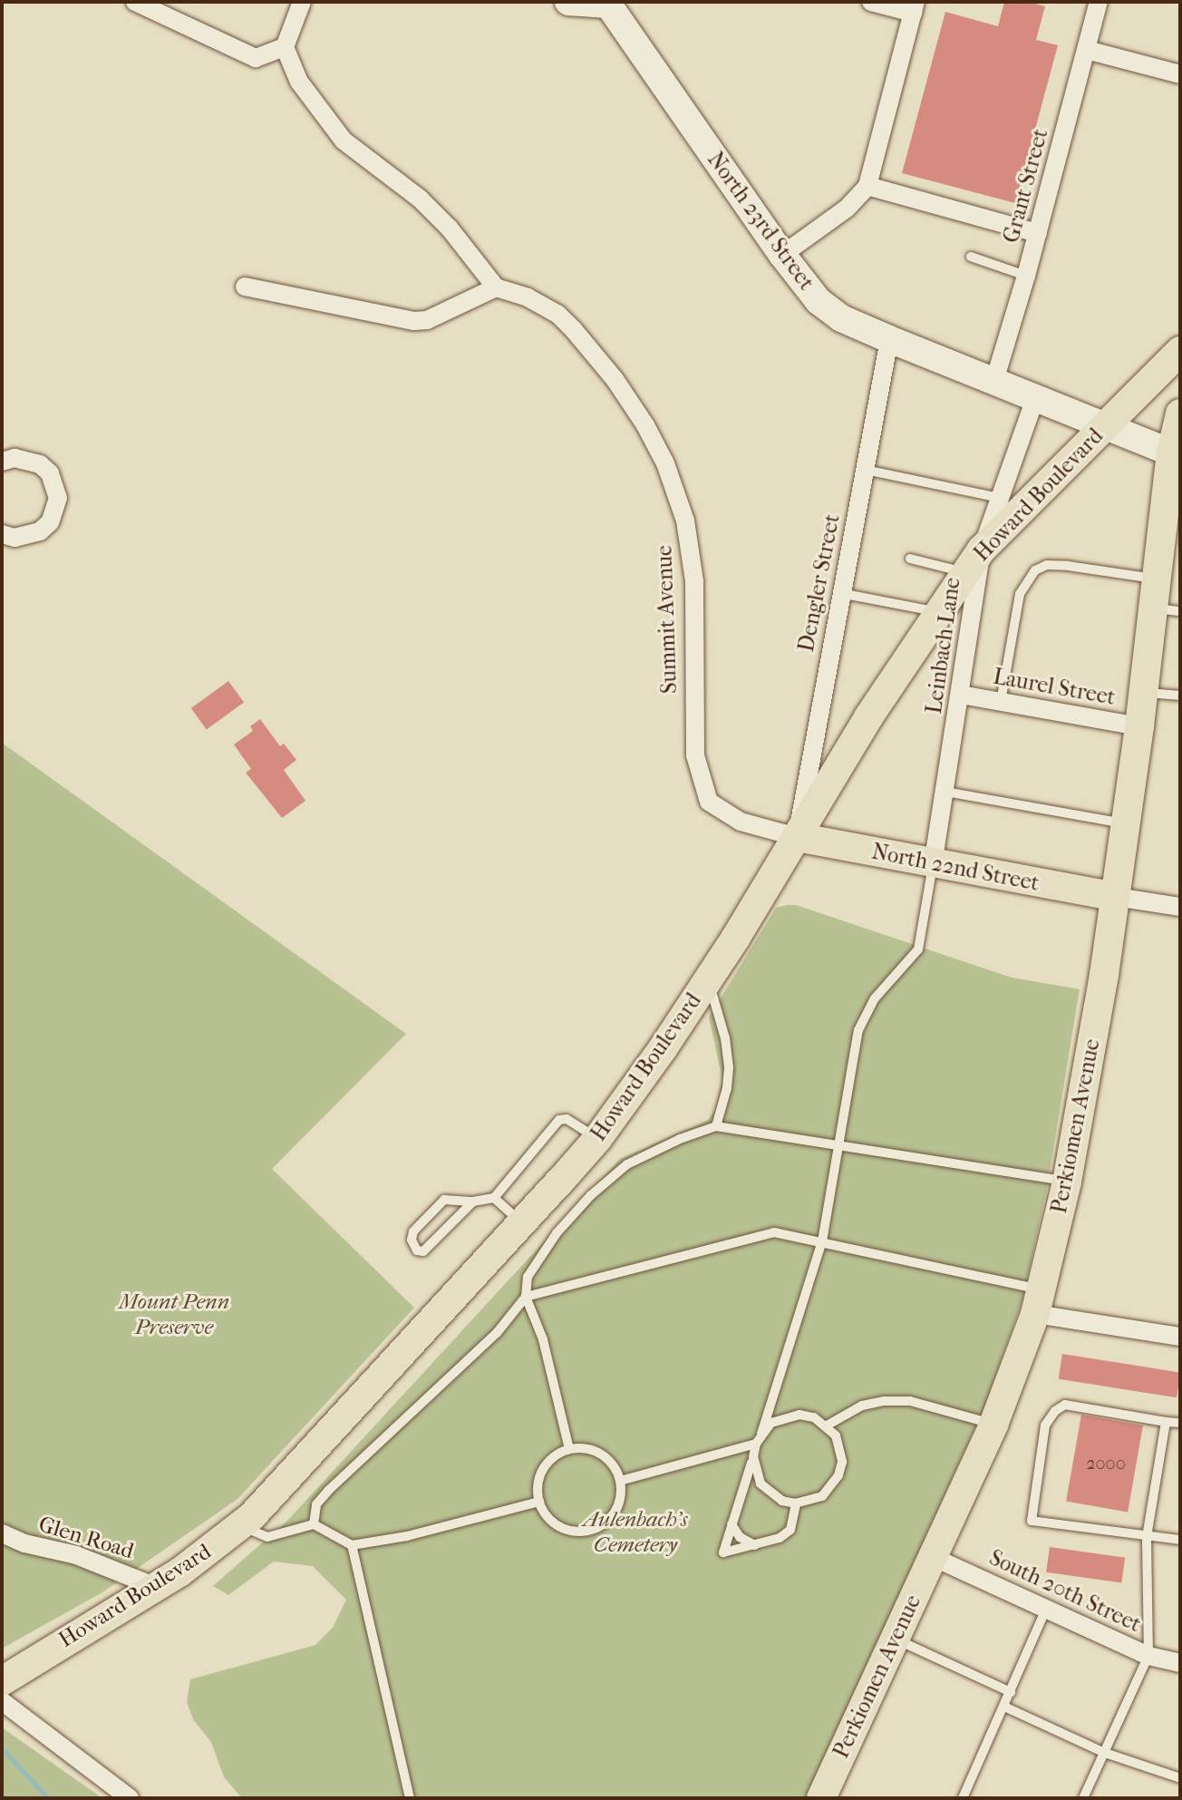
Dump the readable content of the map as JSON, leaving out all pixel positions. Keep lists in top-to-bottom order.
{
  "streets": {
    "main road": [
      "North 23rd Street",
      "Howard Boulevard",
      "North 22nd Street",
      "Perkiomen Avenue"
    ],
    "street": [
      "Grant Street",
      "Dengler Street",
      "Summit Avenue",
      "Leinbach Lane",
      "Laurel Street",
      "Glen Road",
      "South 20th Street"
    ]
  },
  "crossings": [
    ["Grant Street", "North 23rd Street"],
    ["North 23rd Street", "Howard Boulevard"],
    ["North 23rd Street", "Dengler Street"],
    ["North 23rd Street", "Leinbach Lane"],
    ["North 23rd Street", "Perkiomen Avenue"],
    ["Howard Boulevard", "Dengler Street"],
    ["Howard Boulevard", "Summit Avenue"],
    ["Howard Boulevard", "Leinbach Lane"],
    ["Howard Boulevard", "North 22nd Street"],
    ["Howard Boulevard", "Glen Road"],
    ["Dengler Street", "Summit Avenue"],
    ["Dengler Street", "North 22nd Street"],
    ["Summit Avenue", "North 22nd Street"],
    ["Leinbach Lane", "Laurel Street"],
    ["Leinbach Lane", "North 22nd Street"],
    ["Laurel Street", "Perkiomen Avenue"],
    ["North 22nd Street", "Perkiomen Avenue"],
    ["Perkiomen Avenue", "South 20th Street"]
  ],
  "parks": ["Mount Penn Preserve", "Aulenbach's Cemetery"],
  "house_numbers": ["2000"]
}
